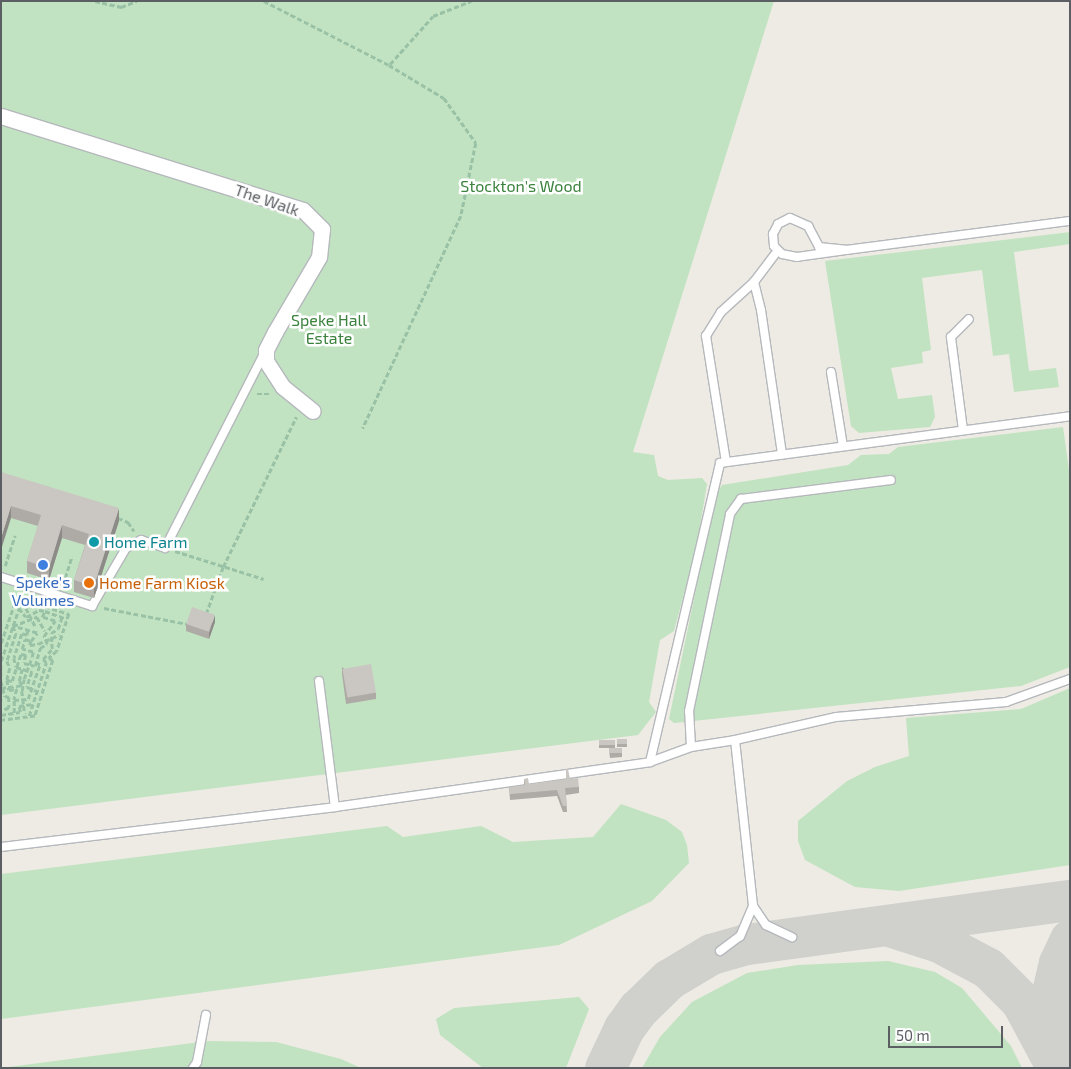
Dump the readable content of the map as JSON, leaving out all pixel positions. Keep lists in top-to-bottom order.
{
  "streets": {
    "street": ["The Walk"]
  },
  "parks": ["Stockton's Wood", "Speke Hall Estate"],
  "places": ["Home Farm", "Speke's Volumes", "Home Farm Kiosk"],
  "scale_bar": "50 m"
}
